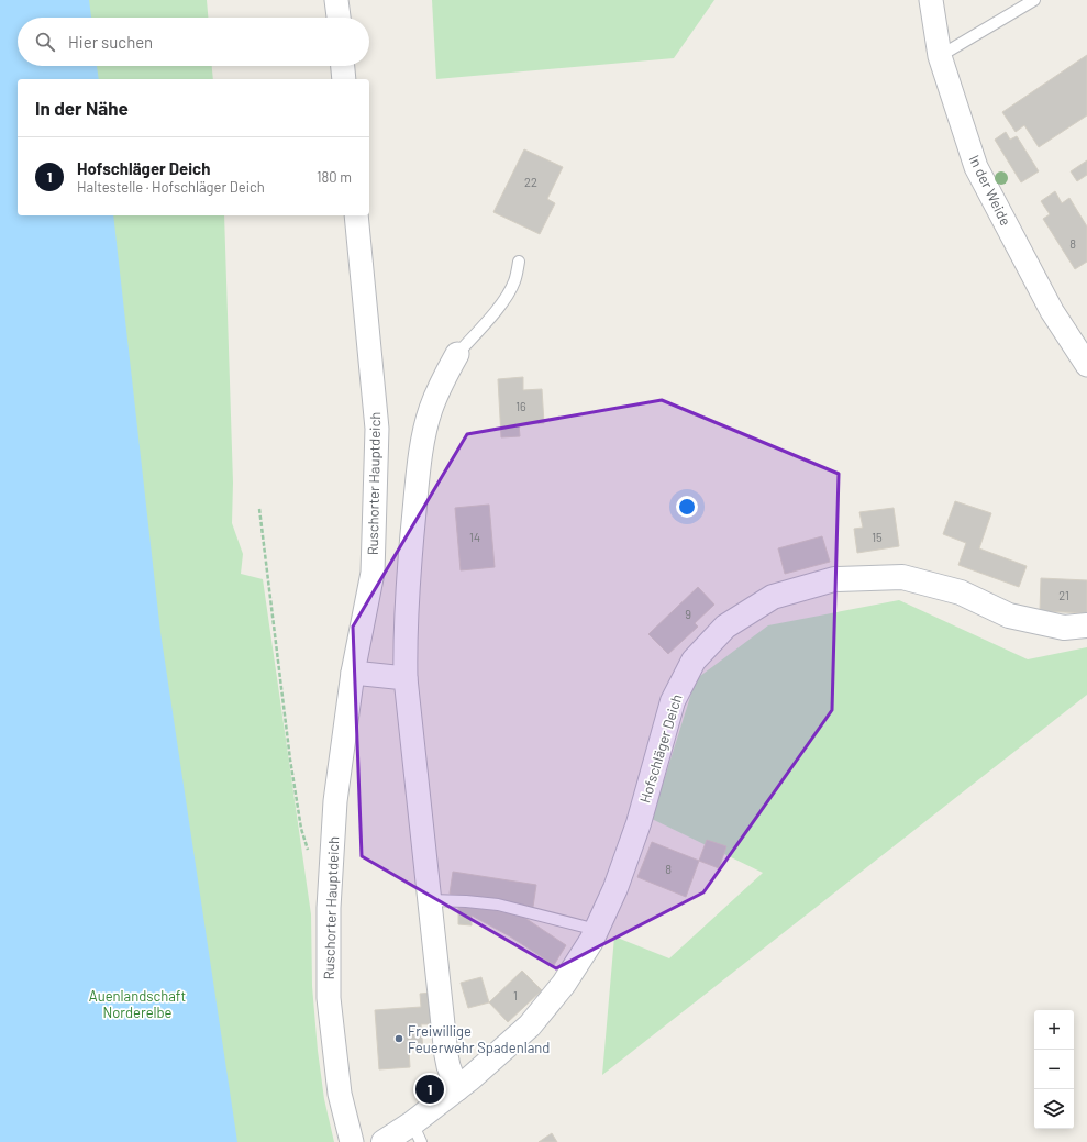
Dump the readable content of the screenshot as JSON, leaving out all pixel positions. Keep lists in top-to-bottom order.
{
  "streets": {
    "street": ["In der Weide", "Ruschorter Hauptdeich", "Hofschläger Deich"]
  },
  "parks": ["Auenlandschaft Norderelbe"],
  "places": ["Freiwillige Feuerwehr Spadenland"],
  "house_numbers": [
    "22",
    "8",
    "16",
    "14",
    "15",
    "21",
    "9",
    "8",
    "1"
  ],
  "page": {
    "search": "Hier suchen",
    "heading": "In der Nähe",
    "list": [
      {
        "mark": "1",
        "name": "Hofschläger Deich",
        "note": "Haltestelle · Hofschläger Deich",
        "value": "180 m"
      }
    ],
    "map_buttons": ["+", "−"],
    "pins": "1"
  }
}
